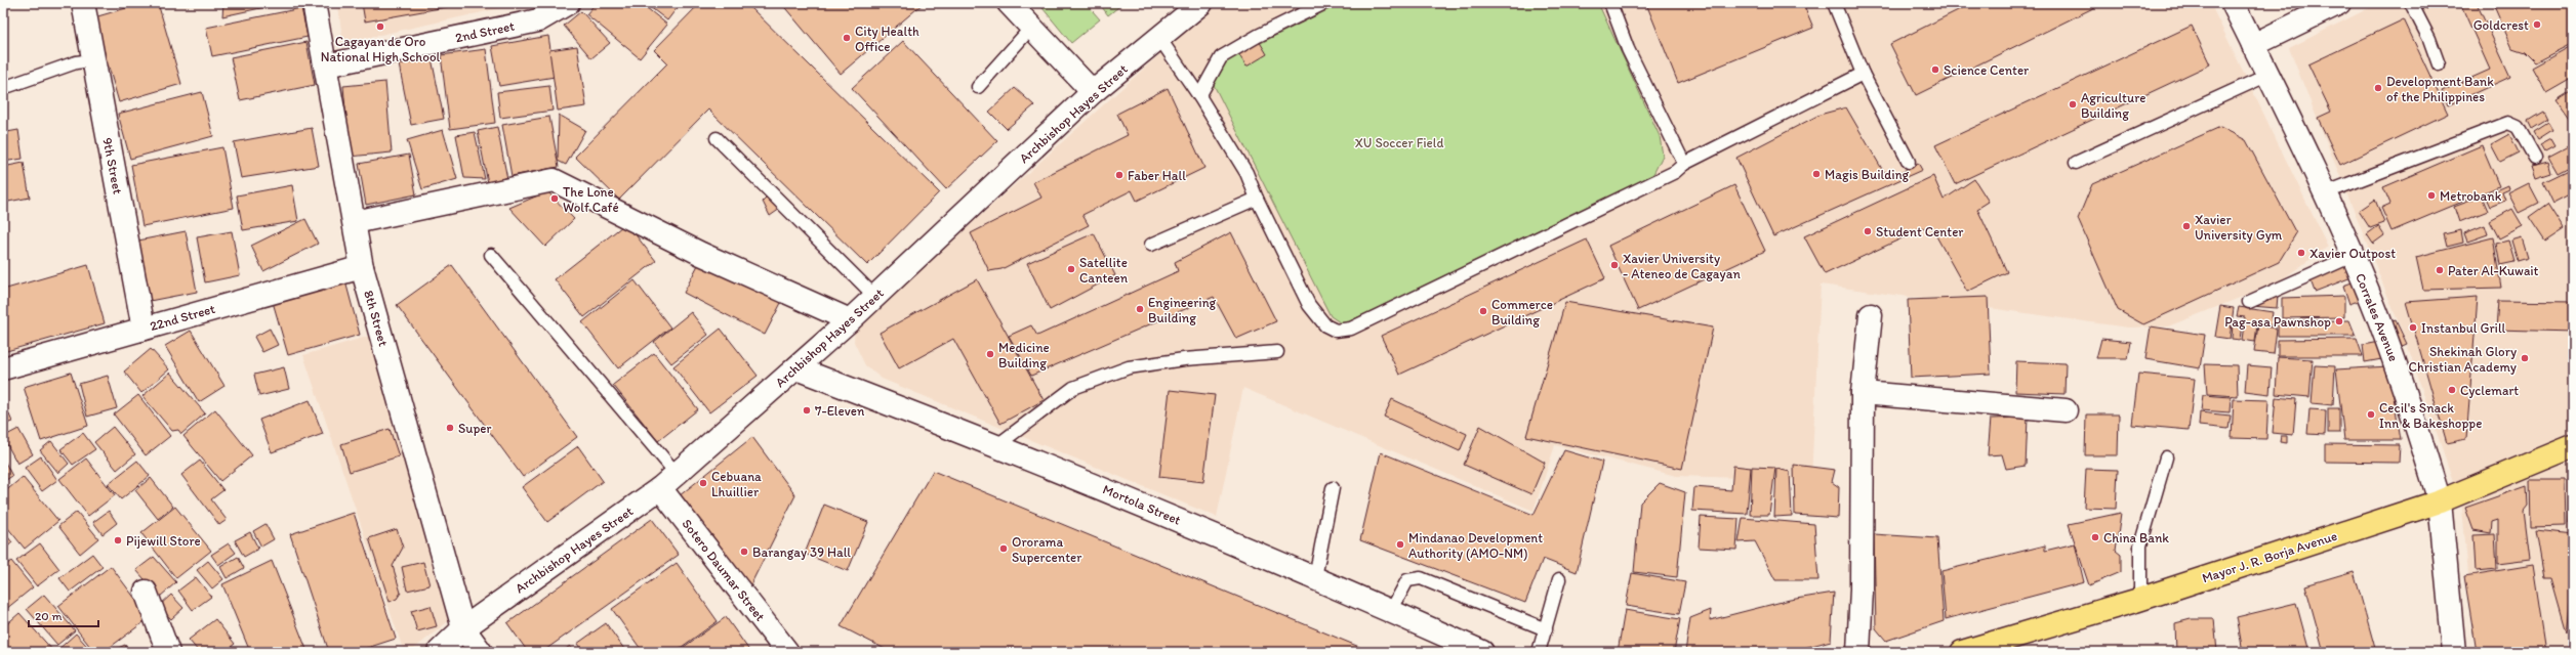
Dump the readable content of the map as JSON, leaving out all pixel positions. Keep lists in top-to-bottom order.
{
  "streets": {
    "main road": ["Mayor J. R. Borja Avenue"],
    "street": [
      "2nd Street",
      "Archbishop Hayes Street",
      "9th Street",
      "22nd Street",
      "Corrales Avenue",
      "8th Street",
      "Mortola Street",
      "Sotero Daumar Street"
    ]
  },
  "crossings": [
    ["2nd Street", "8th Street"],
    ["Archbishop Hayes Street", "8th Street"],
    ["Archbishop Hayes Street", "Mortola Street"],
    ["Archbishop Hayes Street", "Sotero Daumar Street"],
    ["9th Street", "22nd Street"],
    ["22nd Street", "8th Street"],
    ["Corrales Avenue", "Mayor J. R. Borja Avenue"]
  ],
  "parks": ["XU Soccer Field"],
  "places": [
    "Goldcrest",
    "Cagayan de Oro National High School",
    "City Health Office",
    "Science Center",
    "Development Bank of the Philippines",
    "Agriculture Building",
    "Magis Building",
    "Faber Hall",
    "Metrobank",
    "The Lone Wolf Café",
    "Xavier University Gym",
    "Student Center",
    "Xavier Outpost",
    "Xavier University - Ateneo de Cagayan",
    "Satellite Canteen",
    "Pater Al-Kuwait",
    "Engineering Building",
    "Commerce Building",
    "Pag-asa Pawnshop",
    "Instanbul Grill",
    "Medicine Building",
    "Shekinah Glory Christian Academy",
    "Cyclemart",
    "7-Eleven",
    "Cecil's Snack Inn & Bakeshoppe",
    "Super",
    "Cebuana Lhuillier",
    "China Bank",
    "Pijewill Store",
    "Mindanao Development Authority (AMO-NM)",
    "Ororama Supercenter",
    "Barangay 39 Hall"
  ],
  "scale_bar": "20 m"
}
